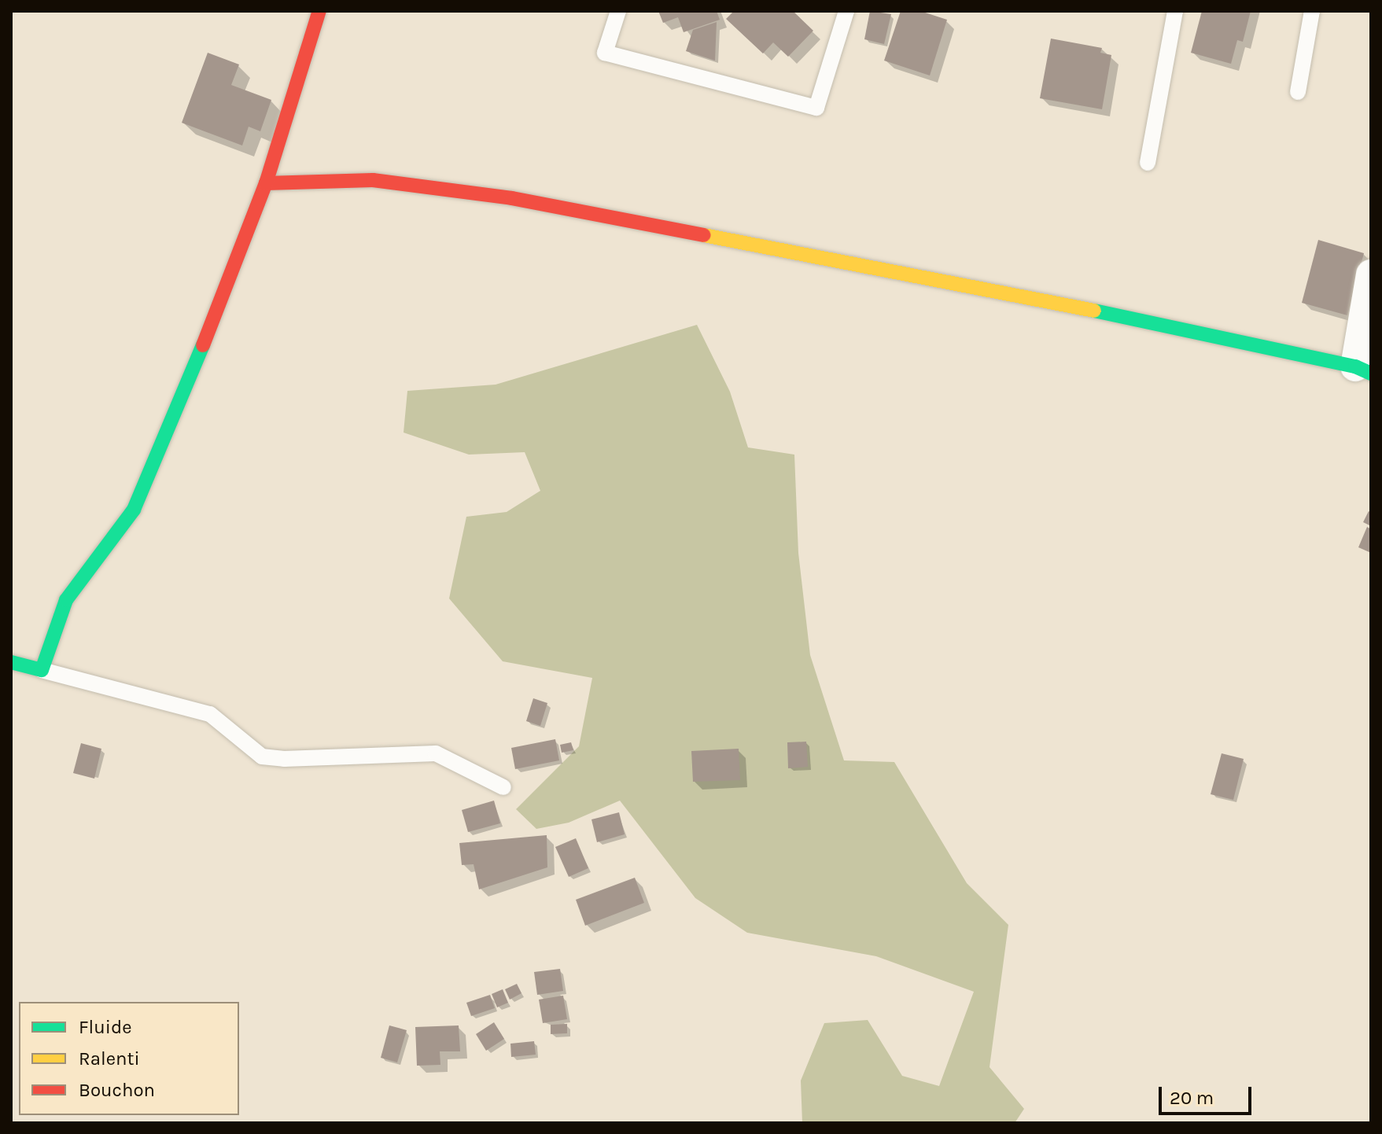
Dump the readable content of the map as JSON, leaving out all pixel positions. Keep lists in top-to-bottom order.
{
  "legend": ["Fluide", "Ralenti", "Bouchon"],
  "scale_bar": "20 m"
}
